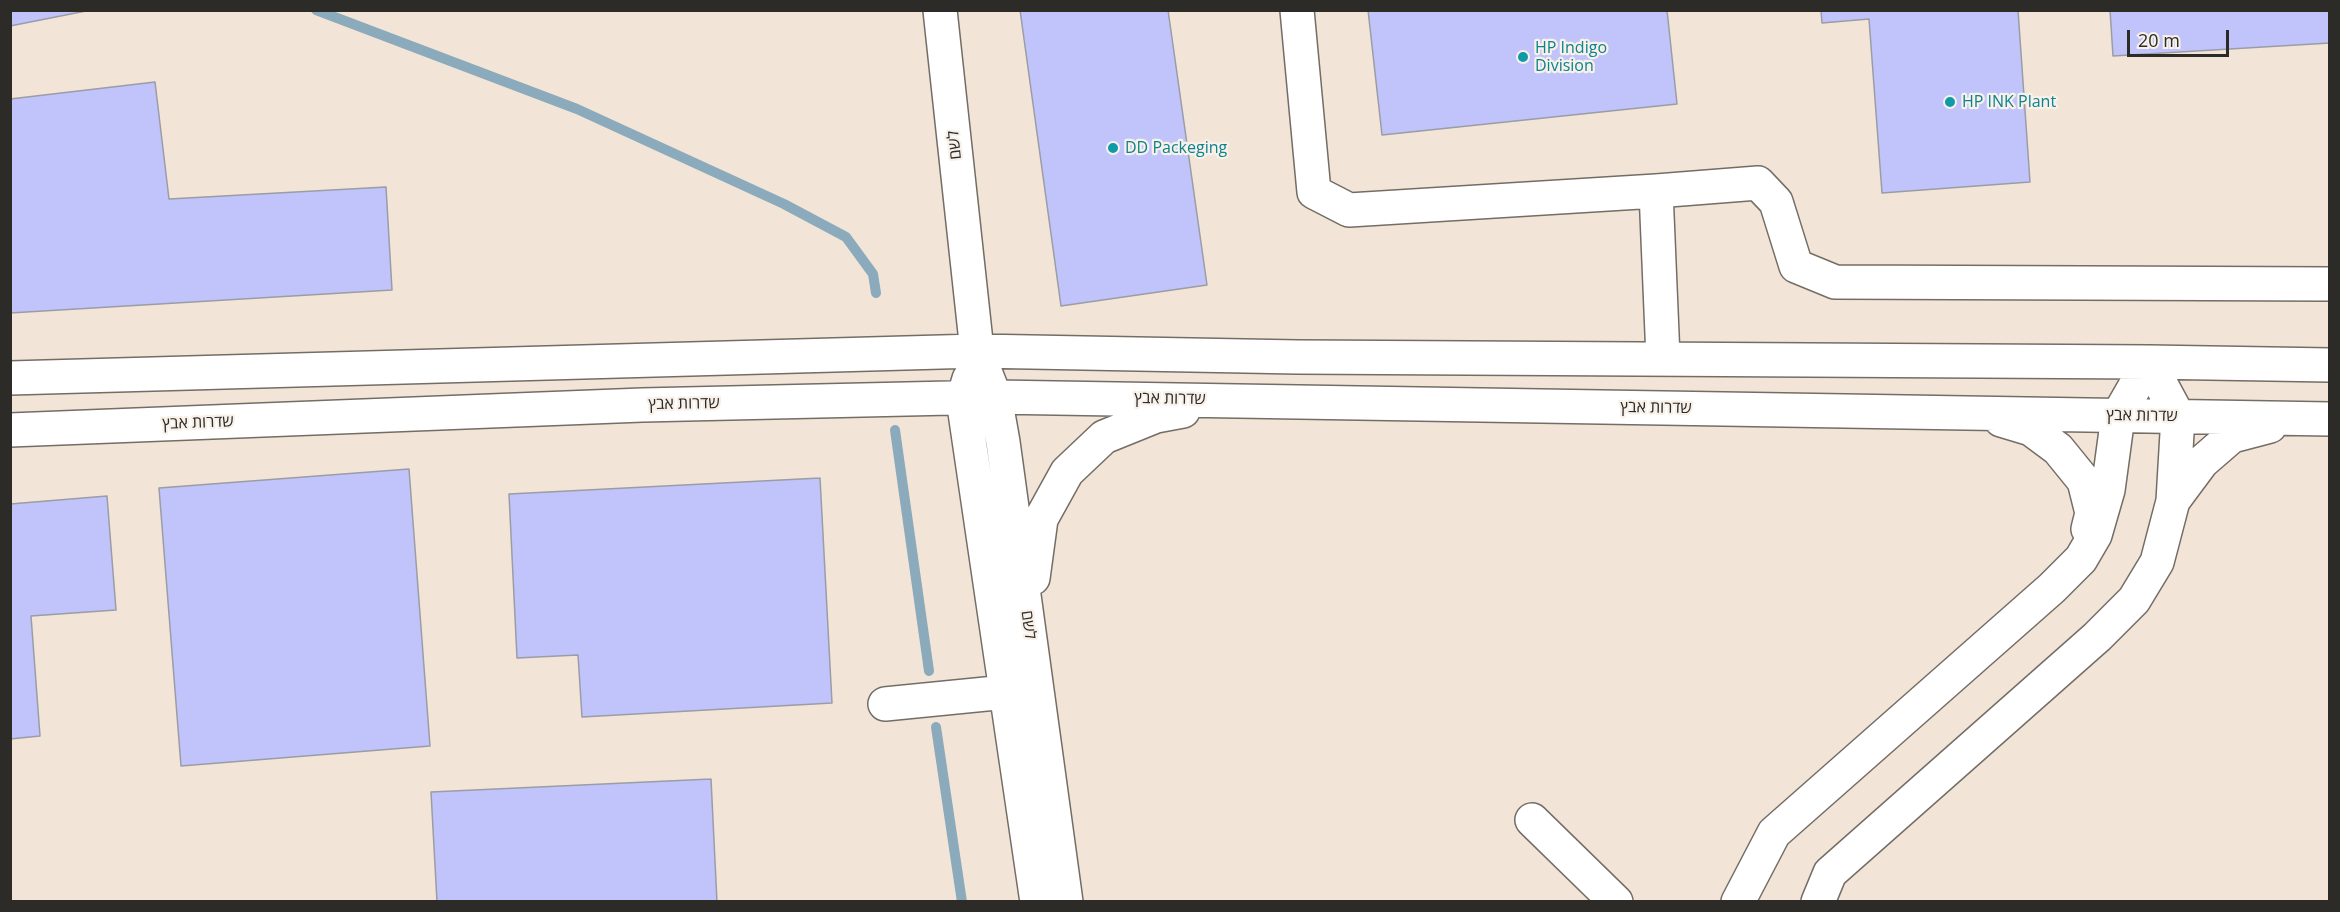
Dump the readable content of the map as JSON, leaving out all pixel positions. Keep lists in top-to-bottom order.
{
  "streets": {
    "street": ["לשם", "שדרות אבץ"]
  },
  "crossings": [
    ["לשם", "שדרות אבץ"]
  ],
  "places": ["HP Indigo Division", "HP INK Plant", "DD Packeging"],
  "scale_bar": "20 m"
}
